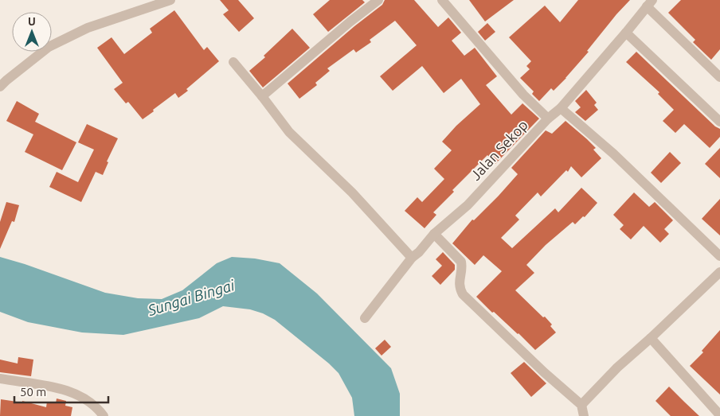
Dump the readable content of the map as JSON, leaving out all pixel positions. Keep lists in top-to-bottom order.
{
  "streets": {
    "street": ["Jalan Sekop"]
  },
  "water": ["Sungai Bingai"],
  "scale_bar": "50 m",
  "north": "top"
}
